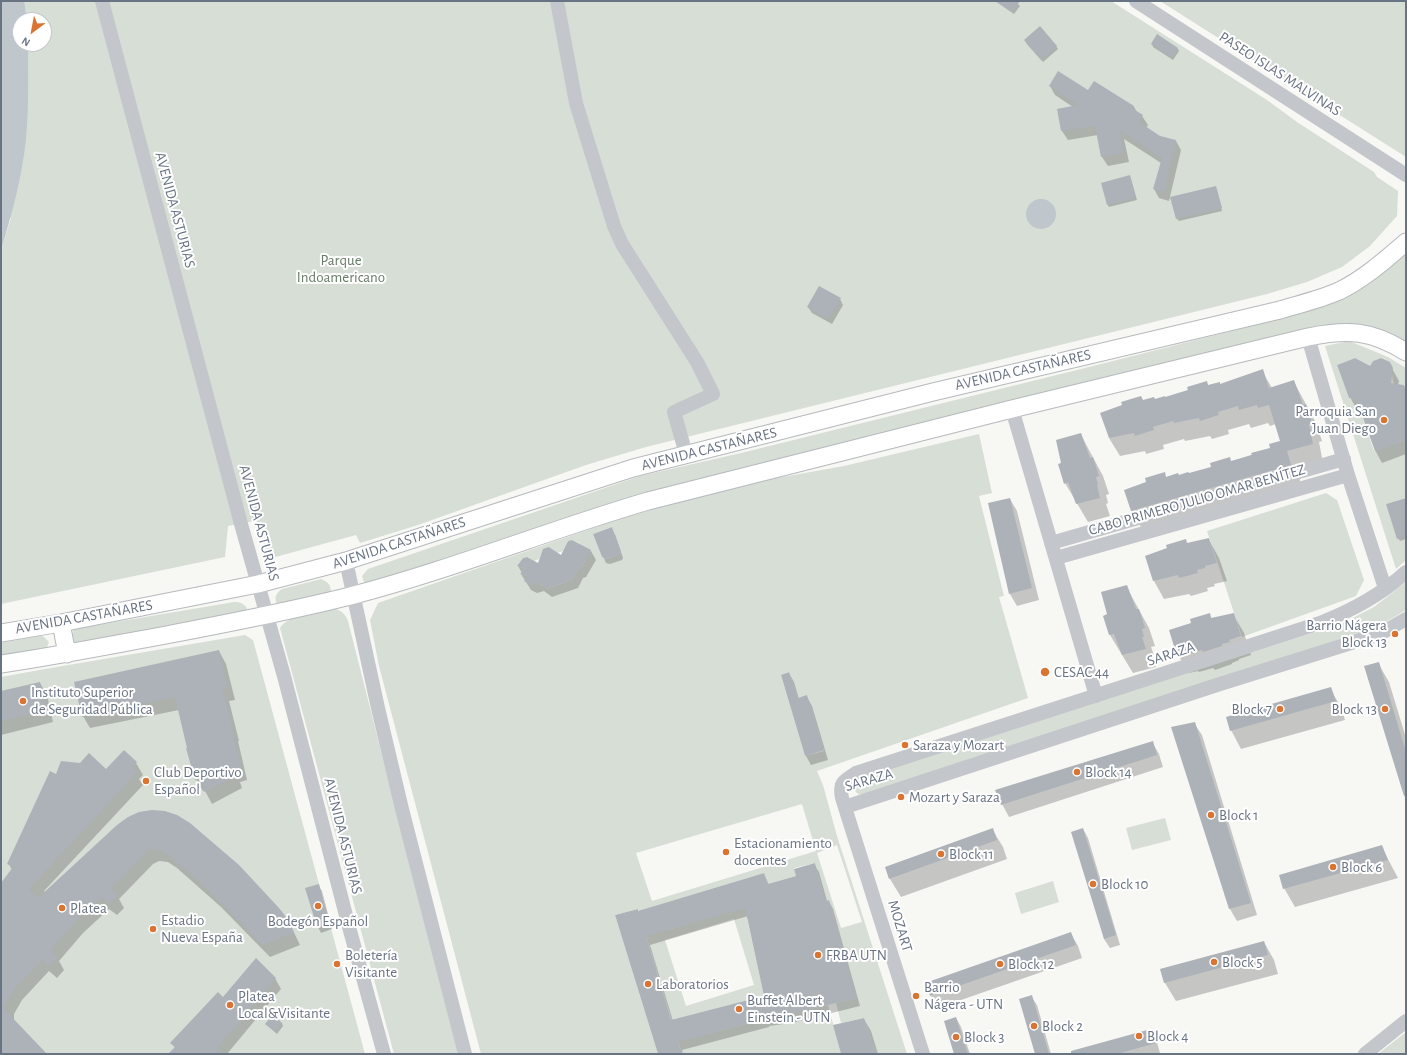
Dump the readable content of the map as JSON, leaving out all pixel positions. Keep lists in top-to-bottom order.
{
  "streets": {
    "main road": ["AVENIDA CASTAÑARES"],
    "street": [
      "PASEO ISLAS MALVINAS",
      "AVENIDA ASTURIAS",
      "CABO PRIMERO JULIO OMAR BENÍTEZ",
      "SARAZA",
      "MOZART"
    ]
  },
  "crossings": [
    ["AVENIDA ASTURIAS", "AVENIDA CASTAÑARES"],
    ["SARAZA", "MOZART"]
  ],
  "parks": ["Parque Indoamericano"],
  "places": [
    "Parroquia San Juan Diego",
    "Barrio Nágera Block 13",
    "CESAC 44",
    "Instituto Superior de Seguridad Pública",
    "Block 7",
    "Block 13",
    "Saraza y Mozart",
    "Block 14",
    "Club Deportivo Español",
    "Mozart y Saraza",
    "Block 1",
    "Estacionamiento docentes",
    "Block 11",
    "Block 6",
    "Block 10",
    "Bodegón Español",
    "Platea",
    "Estadio Nueva España",
    "FRBA UTN",
    "Block 5",
    "Boletería Visitante",
    "Block 12",
    "Laboratorios",
    "Barrio Nágera - UTN",
    "Platea Local&Visitante",
    "Buffet Albert Einstein - UTN",
    "Block 2",
    "Block 4",
    "Block 3"
  ],
  "north": "bottom left"
}
